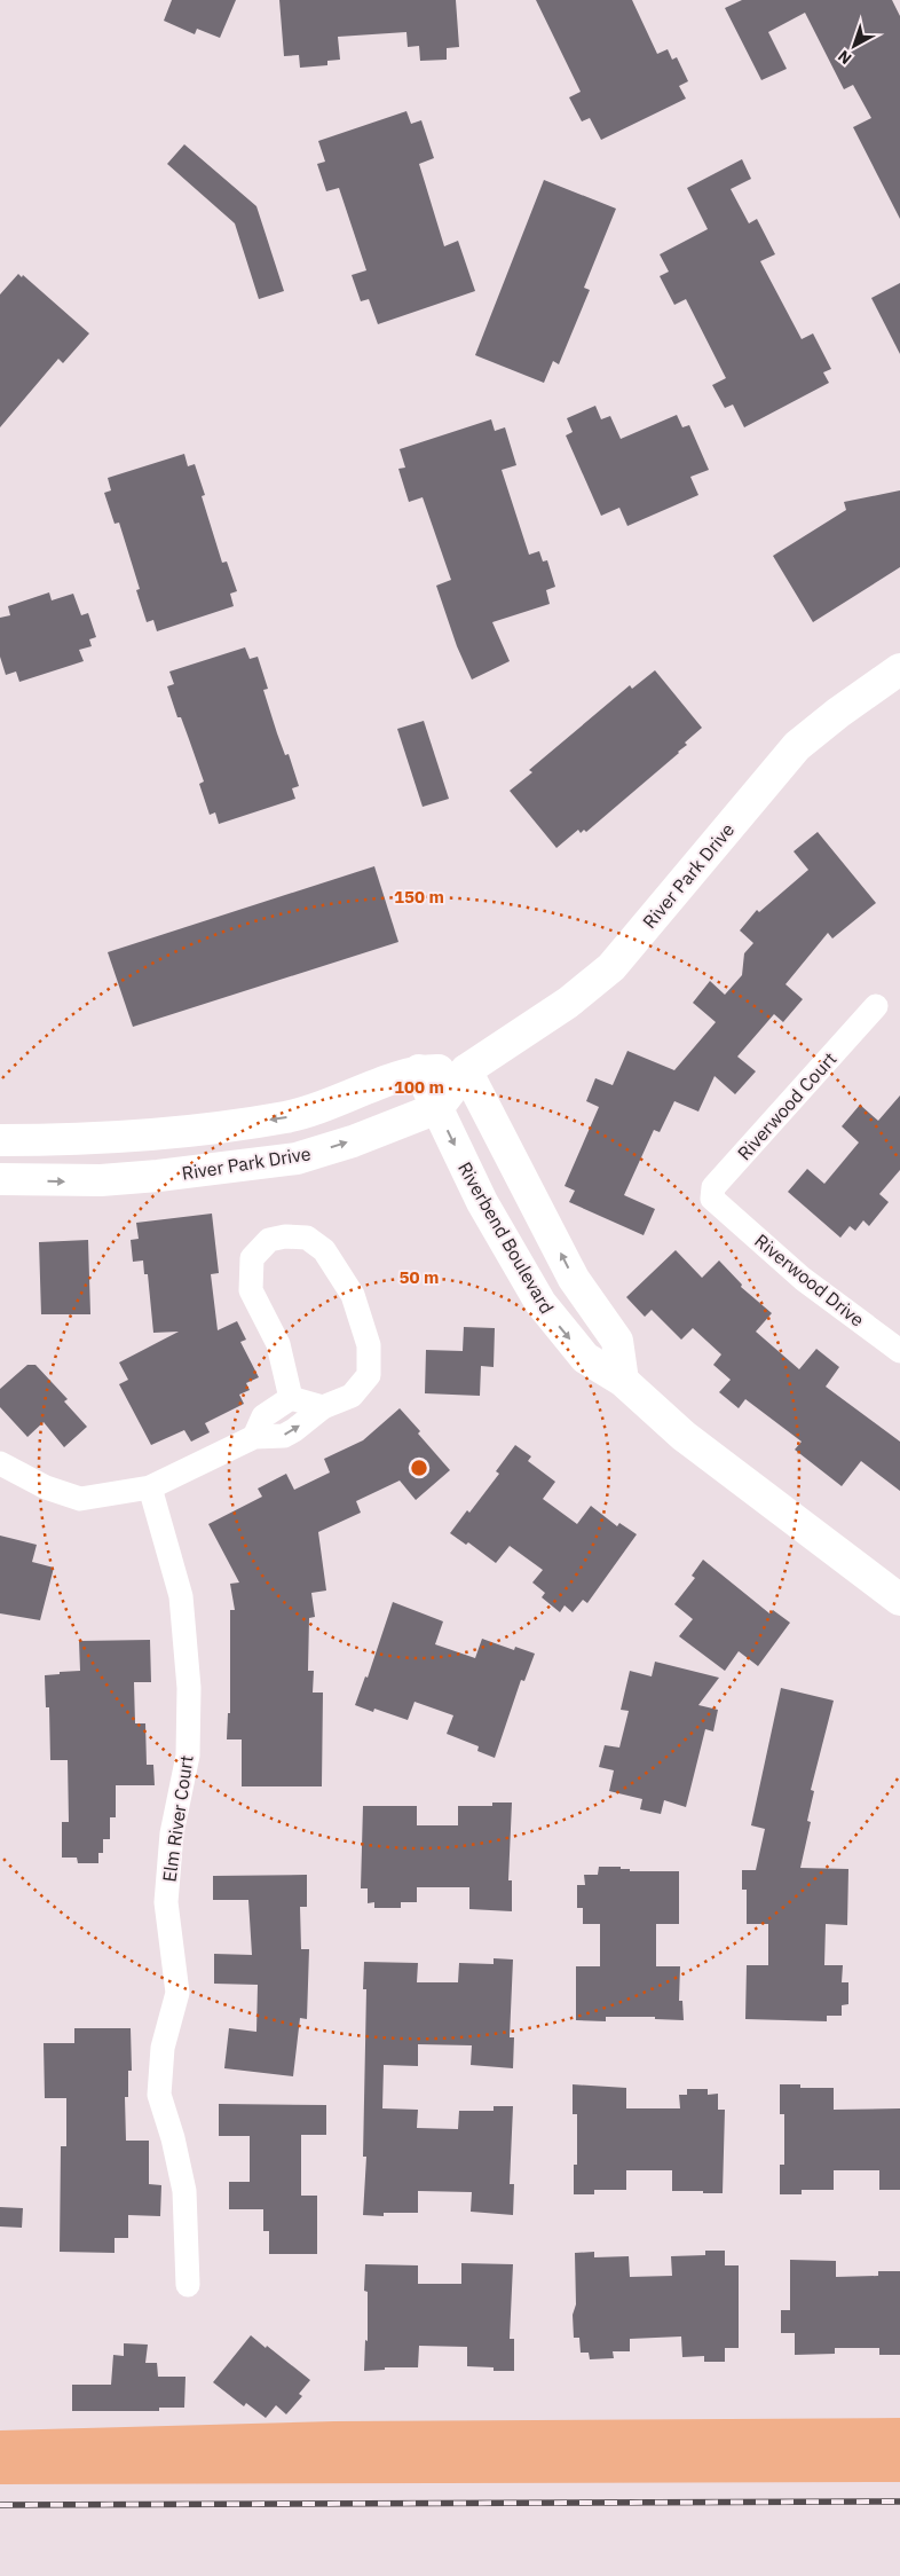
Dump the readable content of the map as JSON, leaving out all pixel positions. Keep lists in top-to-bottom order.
{
  "streets": {
    "street": [
      "River Park Drive",
      "Riverwood Court",
      "Riverbend Boulevard",
      "Riverwood Drive",
      "Elm River Court"
    ]
  },
  "crossings": [
    ["River Park Drive", "Riverbend Boulevard"],
    ["Riverwood Court", "Riverwood Drive"]
  ],
  "north": "bottom left",
  "rings": ["150 m", "100 m", "50 m"]
}
